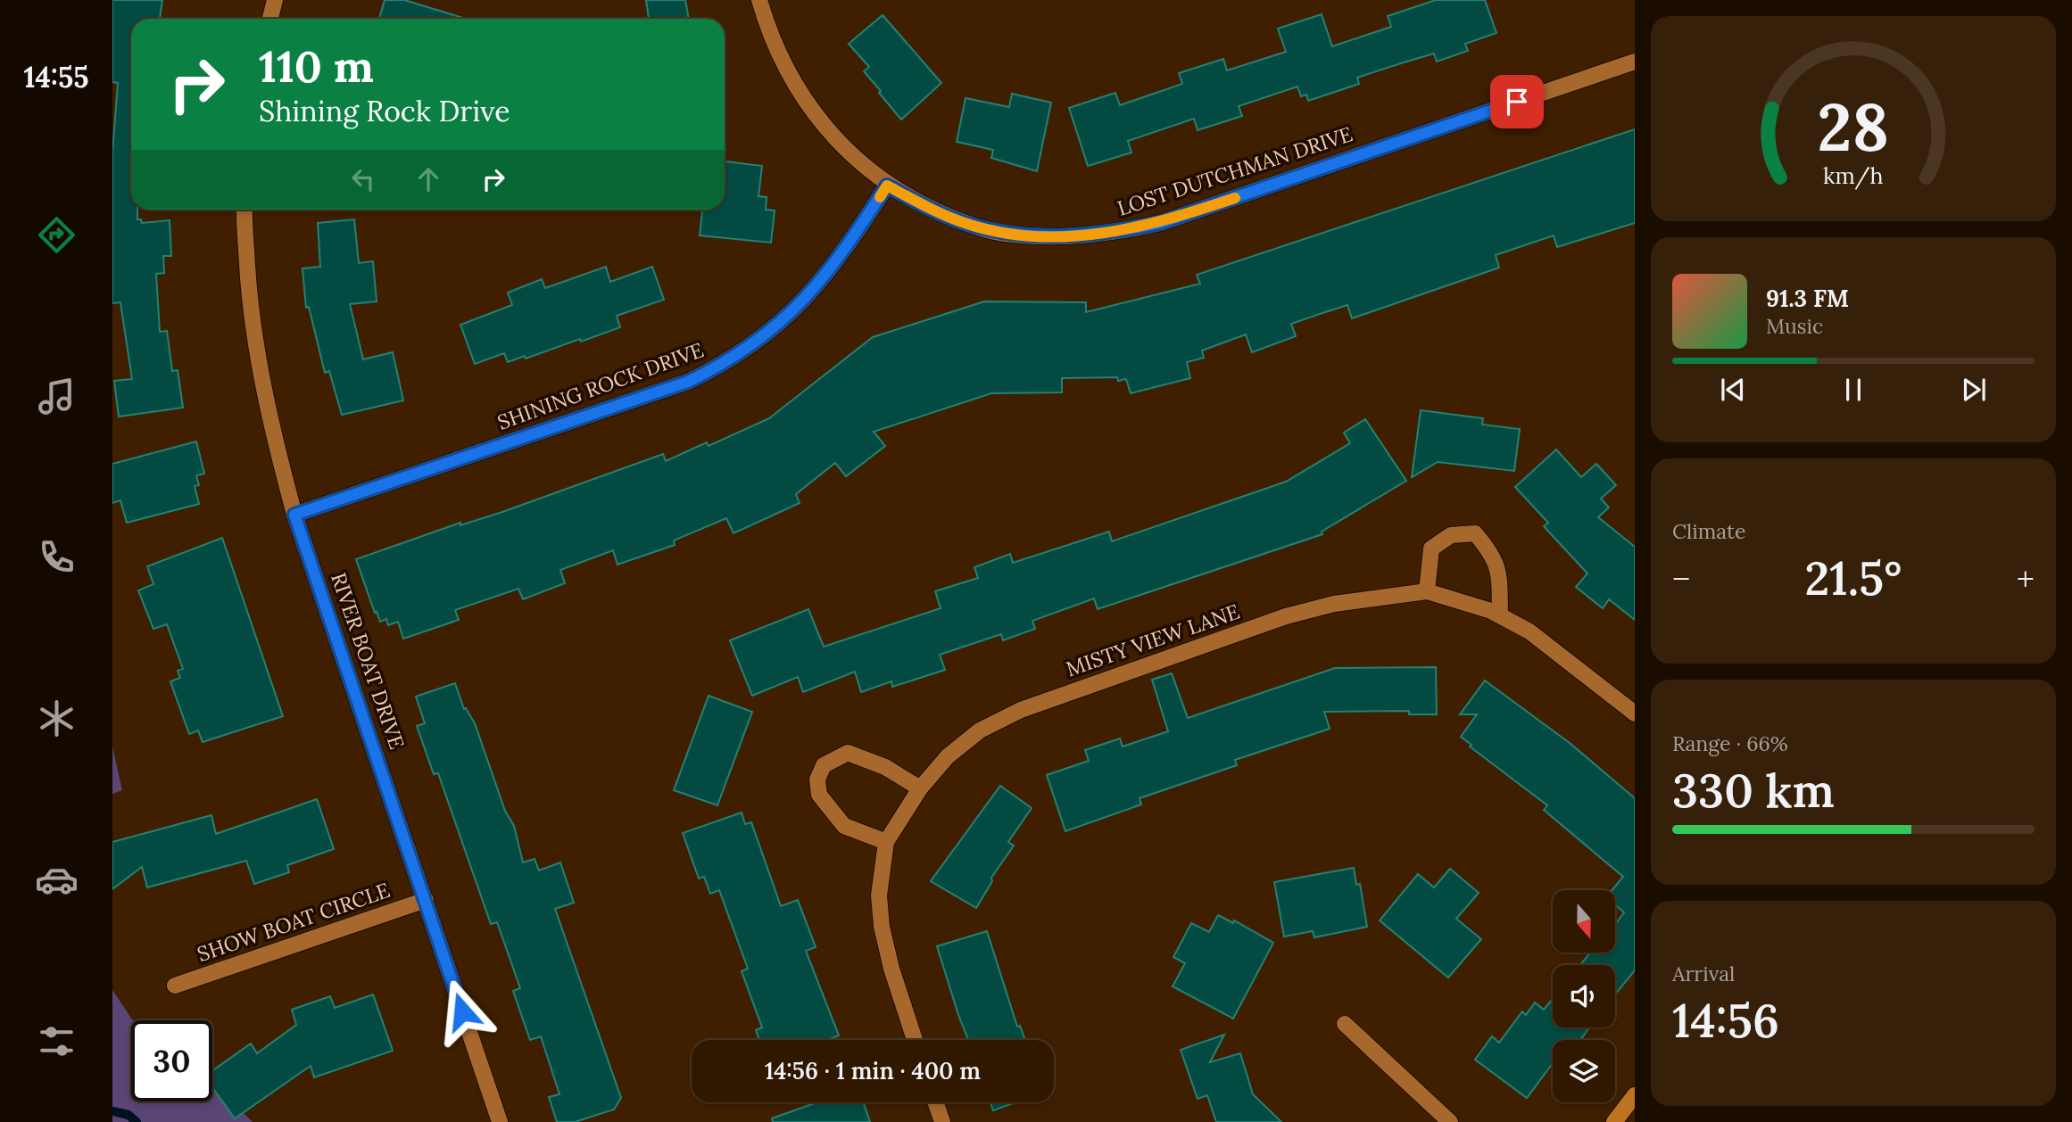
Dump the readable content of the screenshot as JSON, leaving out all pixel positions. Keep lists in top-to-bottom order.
{
  "streets": {
    "street": [
      "LOST DUTCHMAN DRIVE",
      "SHINING ROCK DRIVE",
      "MISTY VIEW LANE",
      "RIVER BOAT DRIVE",
      "SHOW BOAT CIRCLE"
    ]
  },
  "crossings": [
    ["LOST DUTCHMAN DRIVE", "SHINING ROCK DRIVE"],
    ["SHINING ROCK DRIVE", "RIVER BOAT DRIVE"],
    ["RIVER BOAT DRIVE", "SHOW BOAT CIRCLE"]
  ],
  "north": "bottom",
  "page": {
    "tabs": "14:55",
    "turn": ["110 m", "Shining Rock Drive"],
    "song": ["91.3 FM", "Music"],
    "tile": [
      "Climate",
      ["Range · 66%", "330 km"],
      ["Arrival", "14:56"]
    ],
    "heat": ["−", "21.5°", "+"],
    "limit": "30",
    "trip": "14:56 · 1 min · 400 m",
    "gauge": ["28", "km/h"]
  }
}
